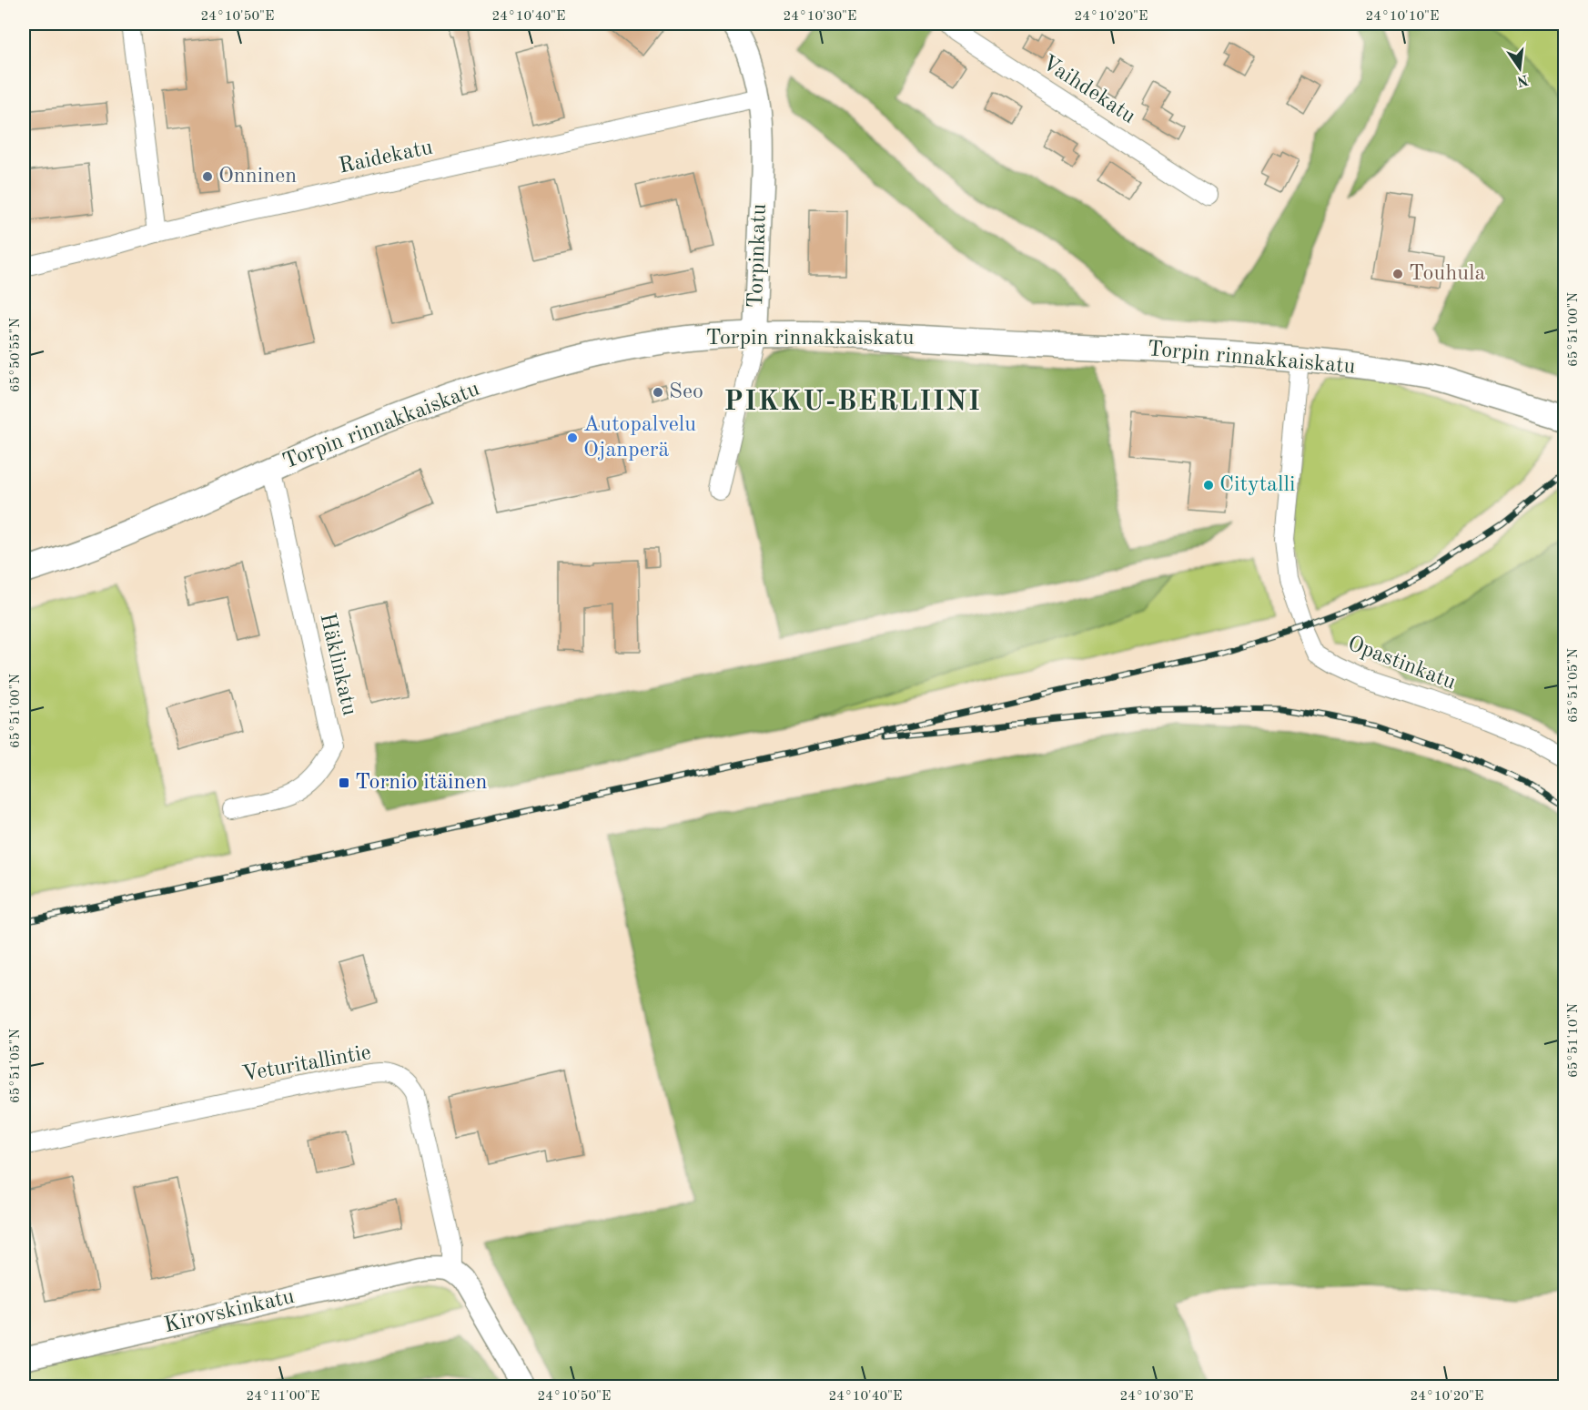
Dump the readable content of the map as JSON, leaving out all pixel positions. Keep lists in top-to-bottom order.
{
  "streets": {
    "main road": ["Torpin rinnakkaiskatu"],
    "street": [
      "Vaihdekatu",
      "Raidekatu",
      "Torpinkatu",
      "Opastinkatu",
      "Häklinkatu",
      "Veturitallintie",
      "Kirovskinkatu"
    ]
  },
  "crossings": [
    ["Raidekatu", "Torpinkatu"],
    ["Torpinkatu", "Torpin rinnakkaiskatu"],
    ["Torpin rinnakkaiskatu", "Opastinkatu"],
    ["Torpin rinnakkaiskatu", "Häklinkatu"],
    ["Veturitallintie", "Kirovskinkatu"]
  ],
  "districts": ["PIKKU-BERLIINI"],
  "places": {
    "other": [
      "Onninen",
      "Touhula",
      "Seo",
      "Autopalvelu Ojanperä",
      "Citytalli"
    ],
    "transit": ["Tornio itäinen"]
  },
  "north": "bottom",
  "coordinates": [
    "24°10'50\"E",
    "24°10'40\"E",
    "24°10'30\"E",
    "24°10'20\"E",
    "24°10'10\"E",
    "65°51'00\"N",
    "65°50'55\"N",
    "65°51'05\"N",
    "65°51'10\"N",
    "24°11'00\"E"
  ]
}
